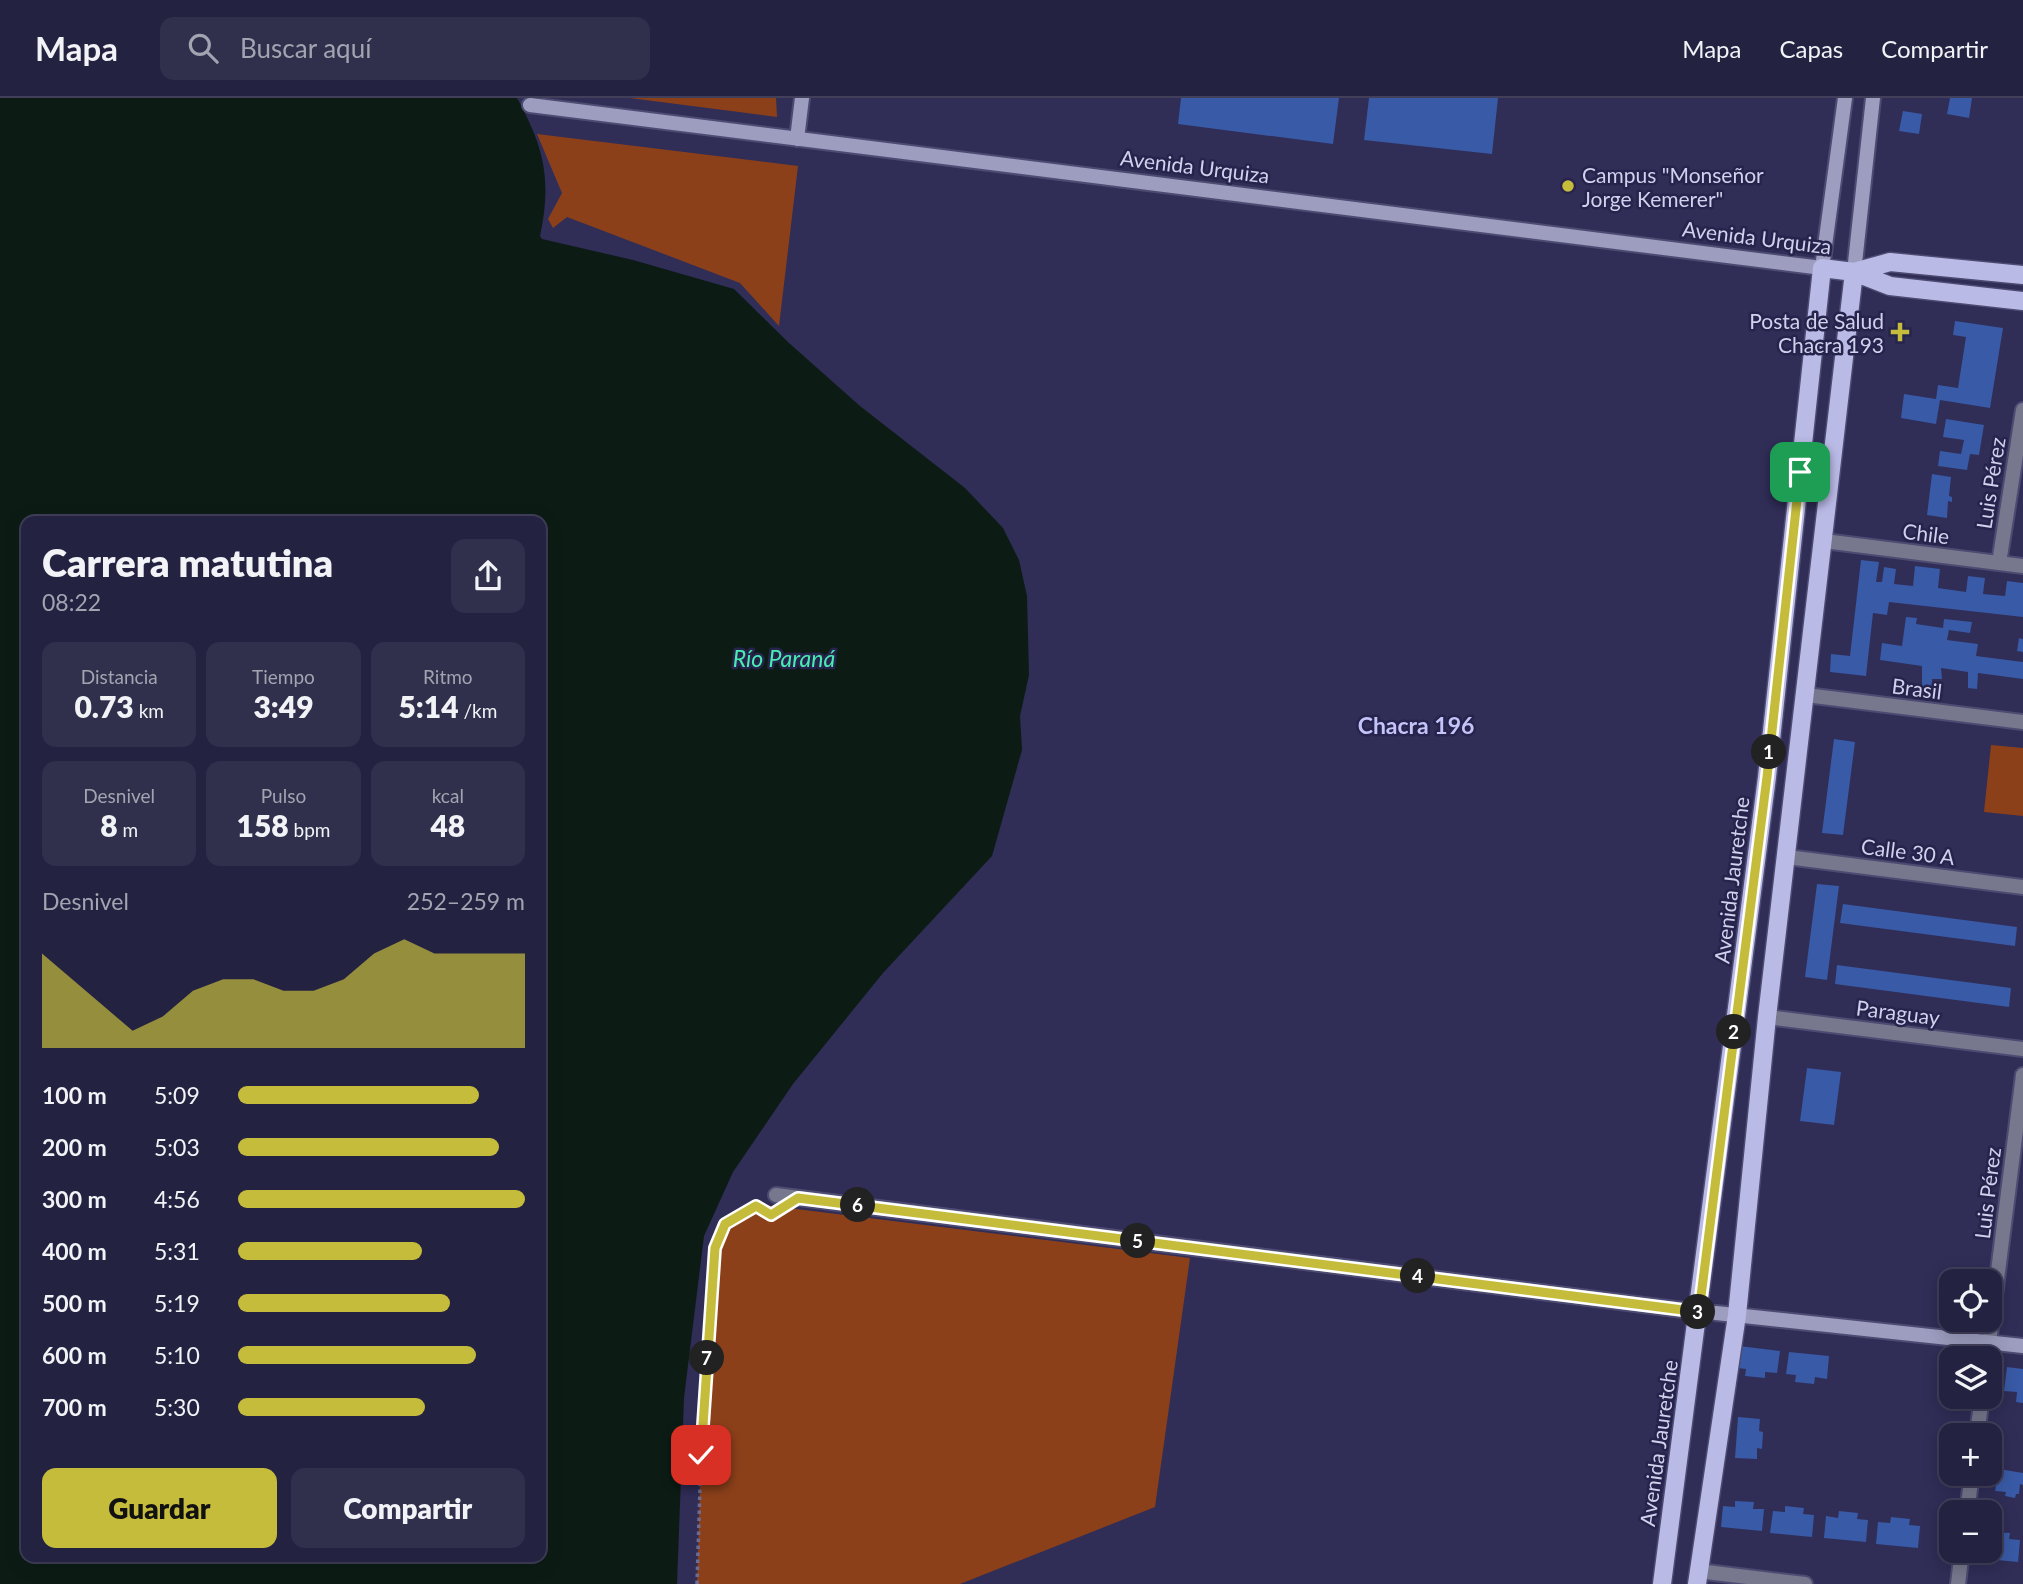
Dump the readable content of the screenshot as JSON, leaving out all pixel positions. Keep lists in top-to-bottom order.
{
  "streets": {
    "main road": ["Avenida Urquiza", "Avenida Jauretche"],
    "street": [
      "Luis Pérez",
      "Chile",
      "Brasil",
      "Calle 30 A",
      "Paraguay"
    ]
  },
  "crossings": [
    ["Avenida Urquiza", "Avenida Jauretche"],
    ["Luis Pérez", "Chile"]
  ],
  "districts": ["Chacra 196"],
  "water": ["Río Paraná"],
  "places": {
    "other": ["Campus \"Monseñor Jorge Kemerer\""],
    "health": ["Posta de Salud Chacra 193"]
  },
  "page": {
    "header": "Mapa",
    "search": "Buscar aquí",
    "nav": ["Mapa", "Capas", "Compartir"],
    "heading": ["Carrera matutina", "08:22"],
    "stats": [
      ["Distancia", "0.73 km"],
      ["Tiempo", "3:49"],
      ["Ritmo", "5:14 /km"],
      ["Desnivel", "8 m"],
      ["Pulso", "158 bpm"],
      ["kcal", "48"]
    ],
    "pins": [
      "1",
      "2",
      "6",
      "5",
      "4",
      "3",
      "7"
    ],
    "chart": ["Desnivel", "252–259 m"],
    "list": [
      {
        "name": "100 m",
        "note": "5:09"
      },
      {
        "name": "200 m",
        "note": "5:03"
      },
      {
        "name": "300 m",
        "note": "4:56"
      },
      {
        "name": "400 m",
        "note": "5:31"
      },
      {
        "name": "500 m",
        "note": "5:19"
      },
      {
        "name": "600 m",
        "note": "5:10"
      },
      {
        "name": "700 m",
        "note": "5:30"
      }
    ],
    "map_buttons": ["+", "−"],
    "buttons": ["Guardar", "Compartir"]
  }
}
